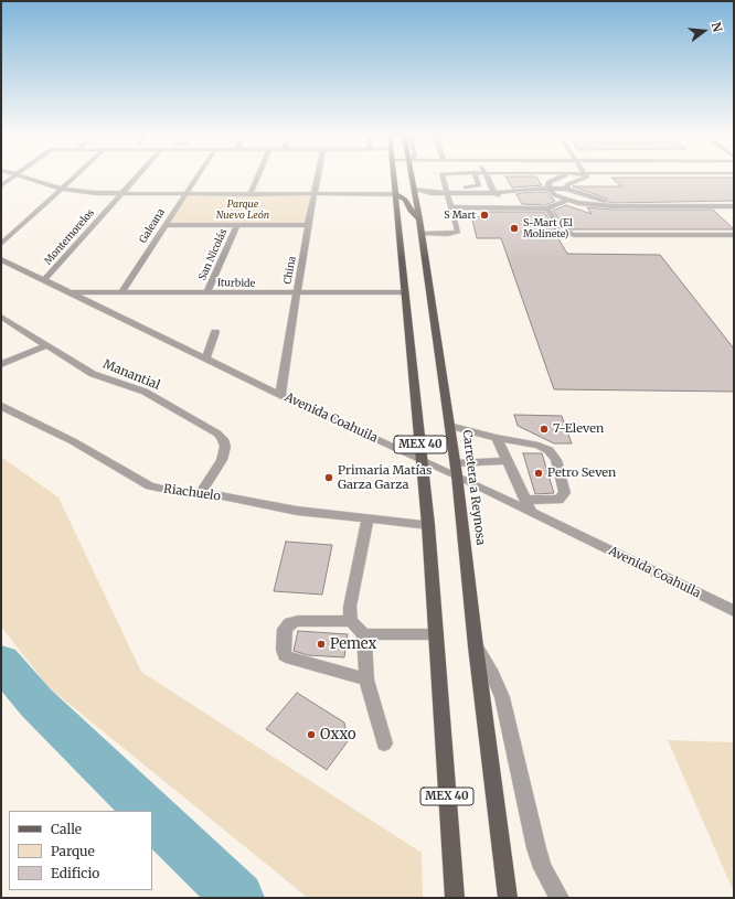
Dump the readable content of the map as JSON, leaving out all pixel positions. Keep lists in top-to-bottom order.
{
  "streets": {
    "main road": ["MEX 40", "Carretera a Reynosa"],
    "street": [
      "Galeana",
      "Montemorelos",
      "San Nicolás",
      "China",
      "Iturbide",
      "Manantial",
      "Avenida Coahuila",
      "Riachuelo"
    ]
  },
  "crossings": [
    ["Galeana", "Iturbide"],
    ["Montemorelos", "Avenida Coahuila"],
    ["San Nicolás", "Iturbide"],
    ["China", "Iturbide"],
    ["China", "Avenida Coahuila"],
    ["Iturbide", "Avenida Coahuila"],
    ["Iturbide", "MEX 40"],
    ["Manantial", "Riachuelo"],
    ["Avenida Coahuila", "MEX 40"],
    ["Avenida Coahuila", "Carretera a Reynosa"],
    ["MEX 40", "Riachuelo"]
  ],
  "parks": ["Parque Nuevo León"],
  "places": [
    "S Mart",
    "S-Mart (El Molinete)",
    "7-Eleven",
    "Petro Seven",
    "Primaria Matías Garza Garza",
    "Pemex",
    "Oxxo"
  ],
  "legend": ["Calle", "Parque", "Edificio"],
  "north": "right"
}
